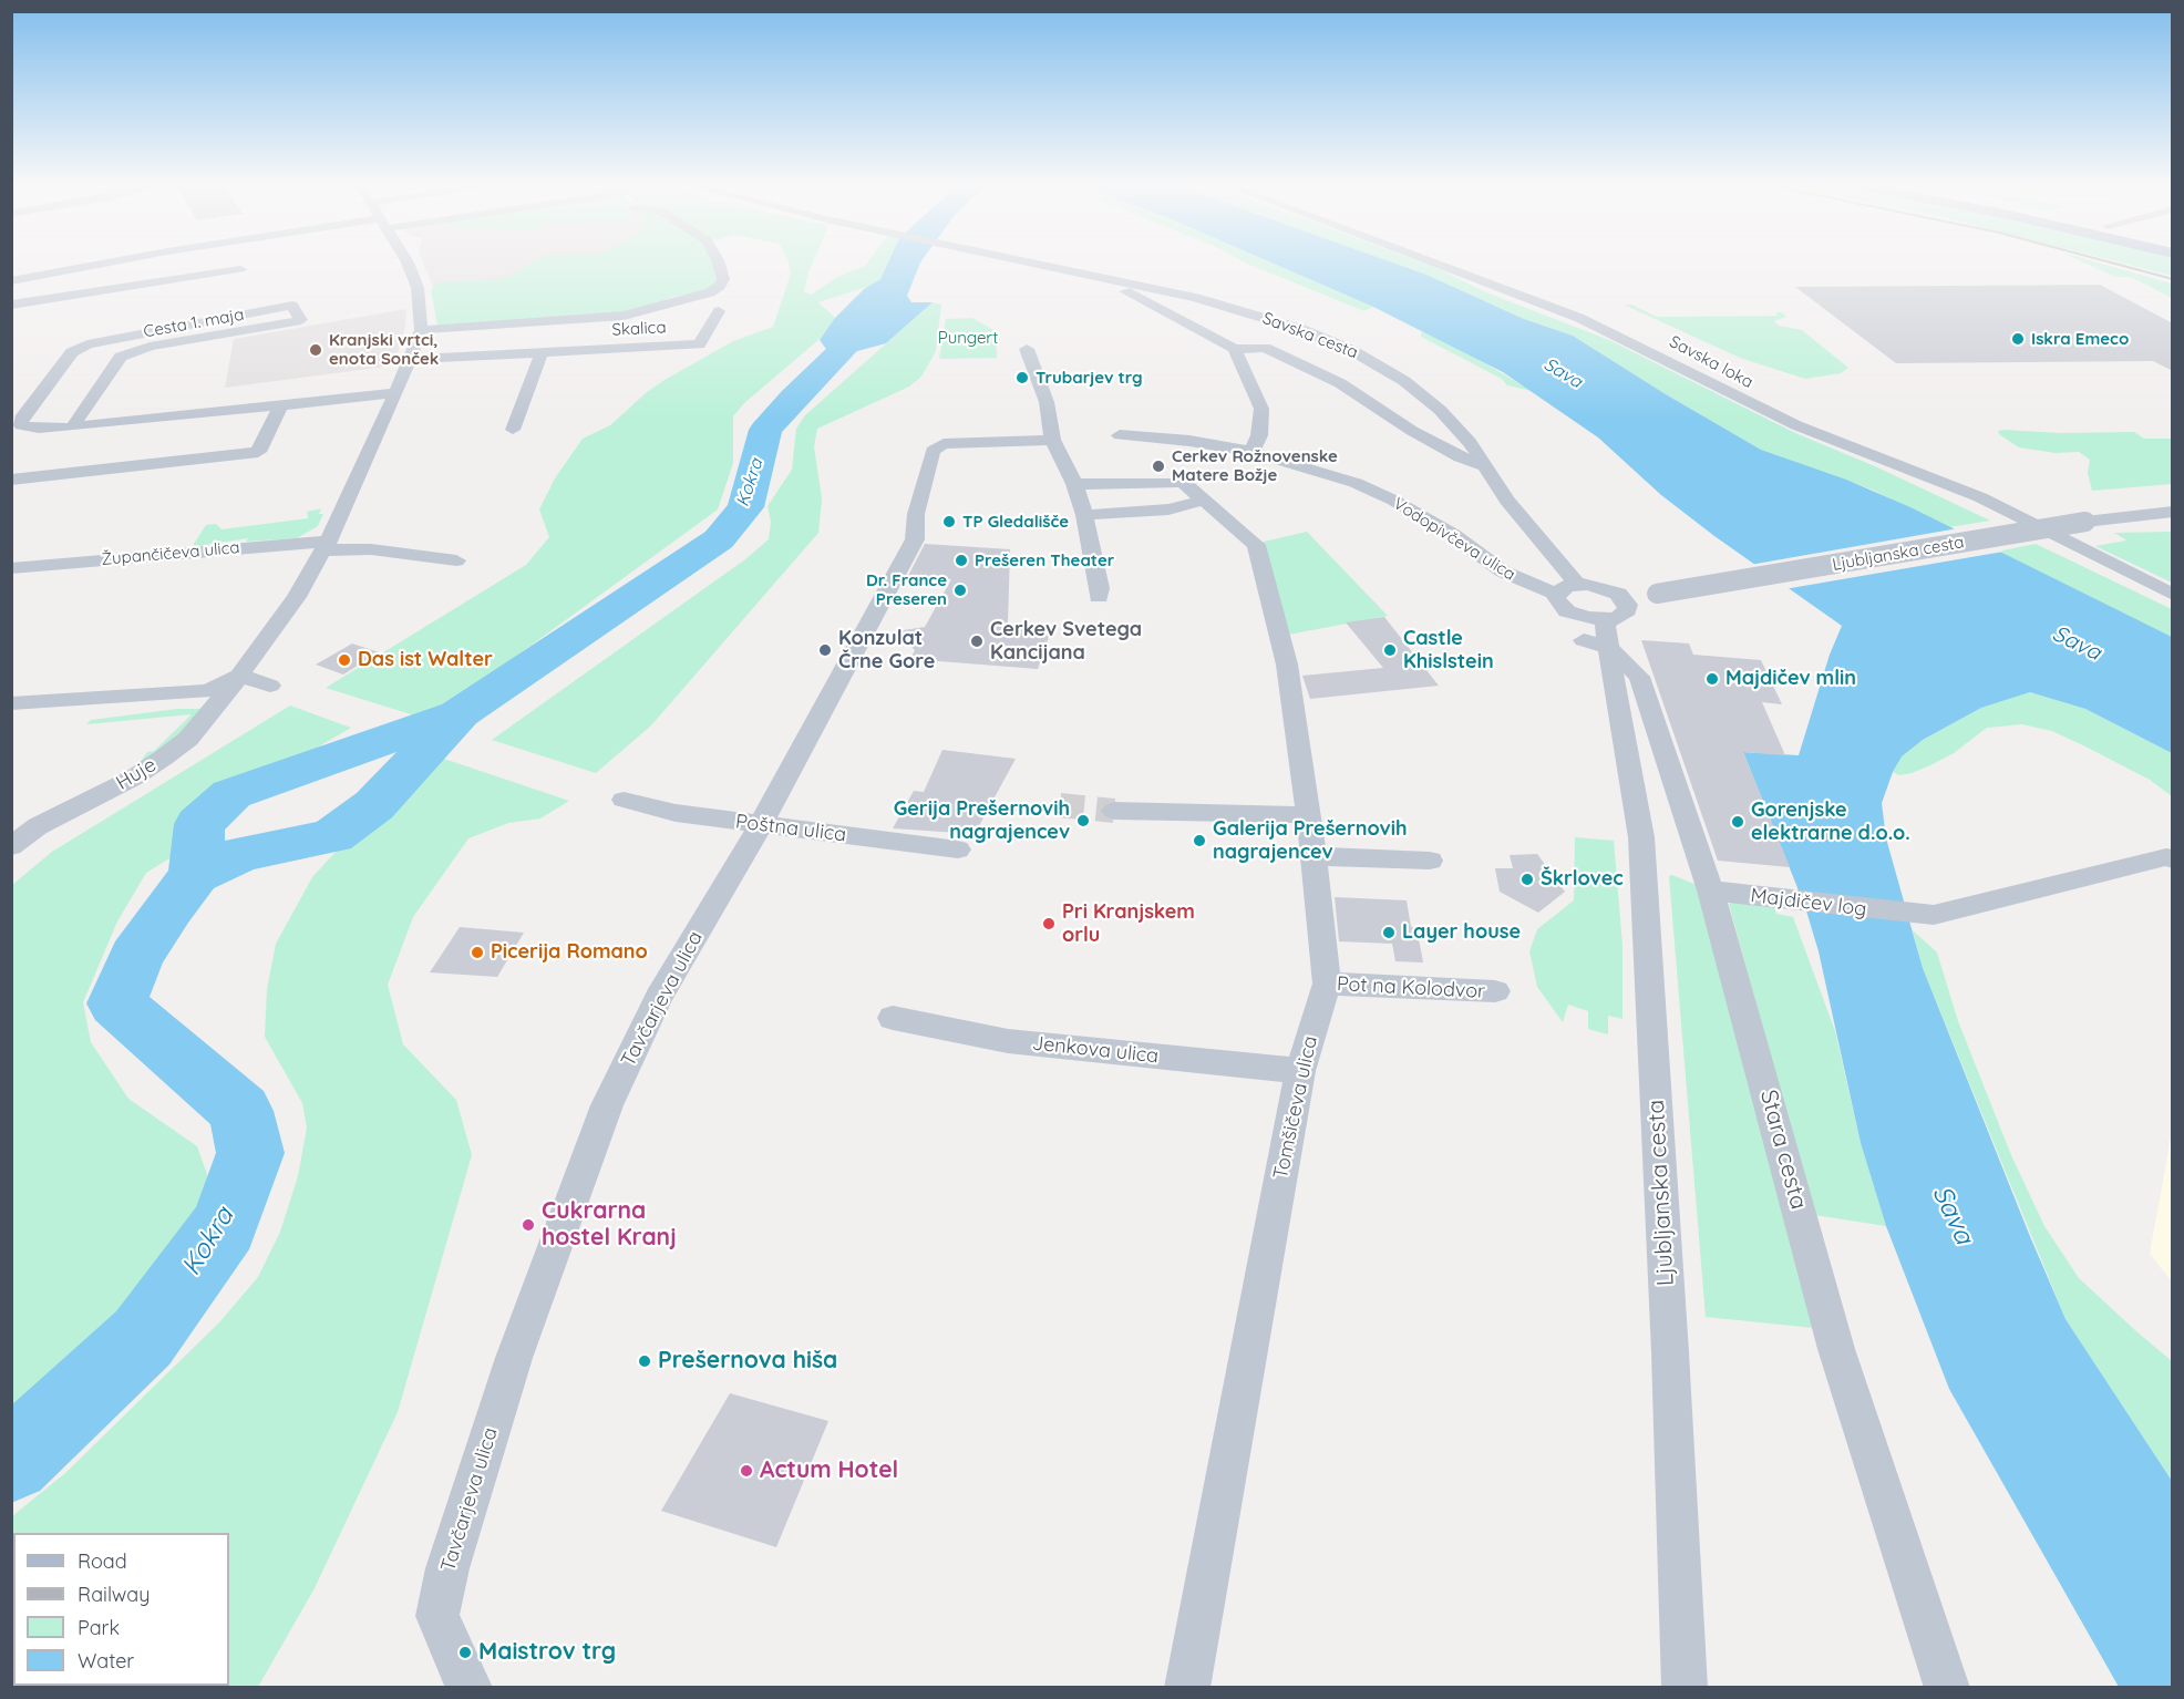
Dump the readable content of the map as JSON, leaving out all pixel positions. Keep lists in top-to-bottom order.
{
  "streets": {
    "street": [
      "Cesta 1. maja",
      "Skalica",
      "Savska cesta",
      "Savska loka",
      "Vodopivčeva ulica",
      "Župančičeva ulica",
      "Ljubljanska cesta",
      "Huje",
      "Poštna ulica",
      "Majdičev log",
      "Pot na Kolodvor",
      "Tavčarjeva ulica",
      "Jenkova ulica",
      "Tomšičeva ulica",
      "Stara cesta"
    ]
  },
  "crossings": [
    ["Ljubljanska cesta", "Stara cesta"],
    ["Poštna ulica", "Tavčarjeva ulica"],
    ["Majdičev log", "Stara cesta"],
    ["Pot na Kolodvor", "Tomšičeva ulica"],
    ["Jenkova ulica", "Tomšičeva ulica"]
  ],
  "water": ["Sava", "Kokra"],
  "parks": ["Pungert"],
  "places": [
    "Iskra Emeco",
    "Kranjski vrtci, enota Sonček",
    "Trubarjev trg",
    "Cerkev Rožnovenske Matere Božje",
    "TP Gledališče",
    "Prešeren Theater",
    "Dr. France Preseren",
    "Cerkev Svetega Kancijana",
    "Konzulat Črne Gore",
    "Castle Khislstein",
    "Das ist Walter",
    "Majdičev mlin",
    "Gerija Prešernovih nagrajencev",
    "Gorenjske elektrarne d.o.o.",
    "Galerija Prešernovih nagrajencev",
    "Škrlovec",
    "Pri Kranjskem orlu",
    "Layer house",
    "Picerija Romano",
    "Cukrarna hostel Kranj",
    "Prešernova hiša",
    "Actum Hotel",
    "Maistrov trg"
  ],
  "legend": [
    "Road",
    "Railway",
    "Park",
    "Water"
  ]
}
